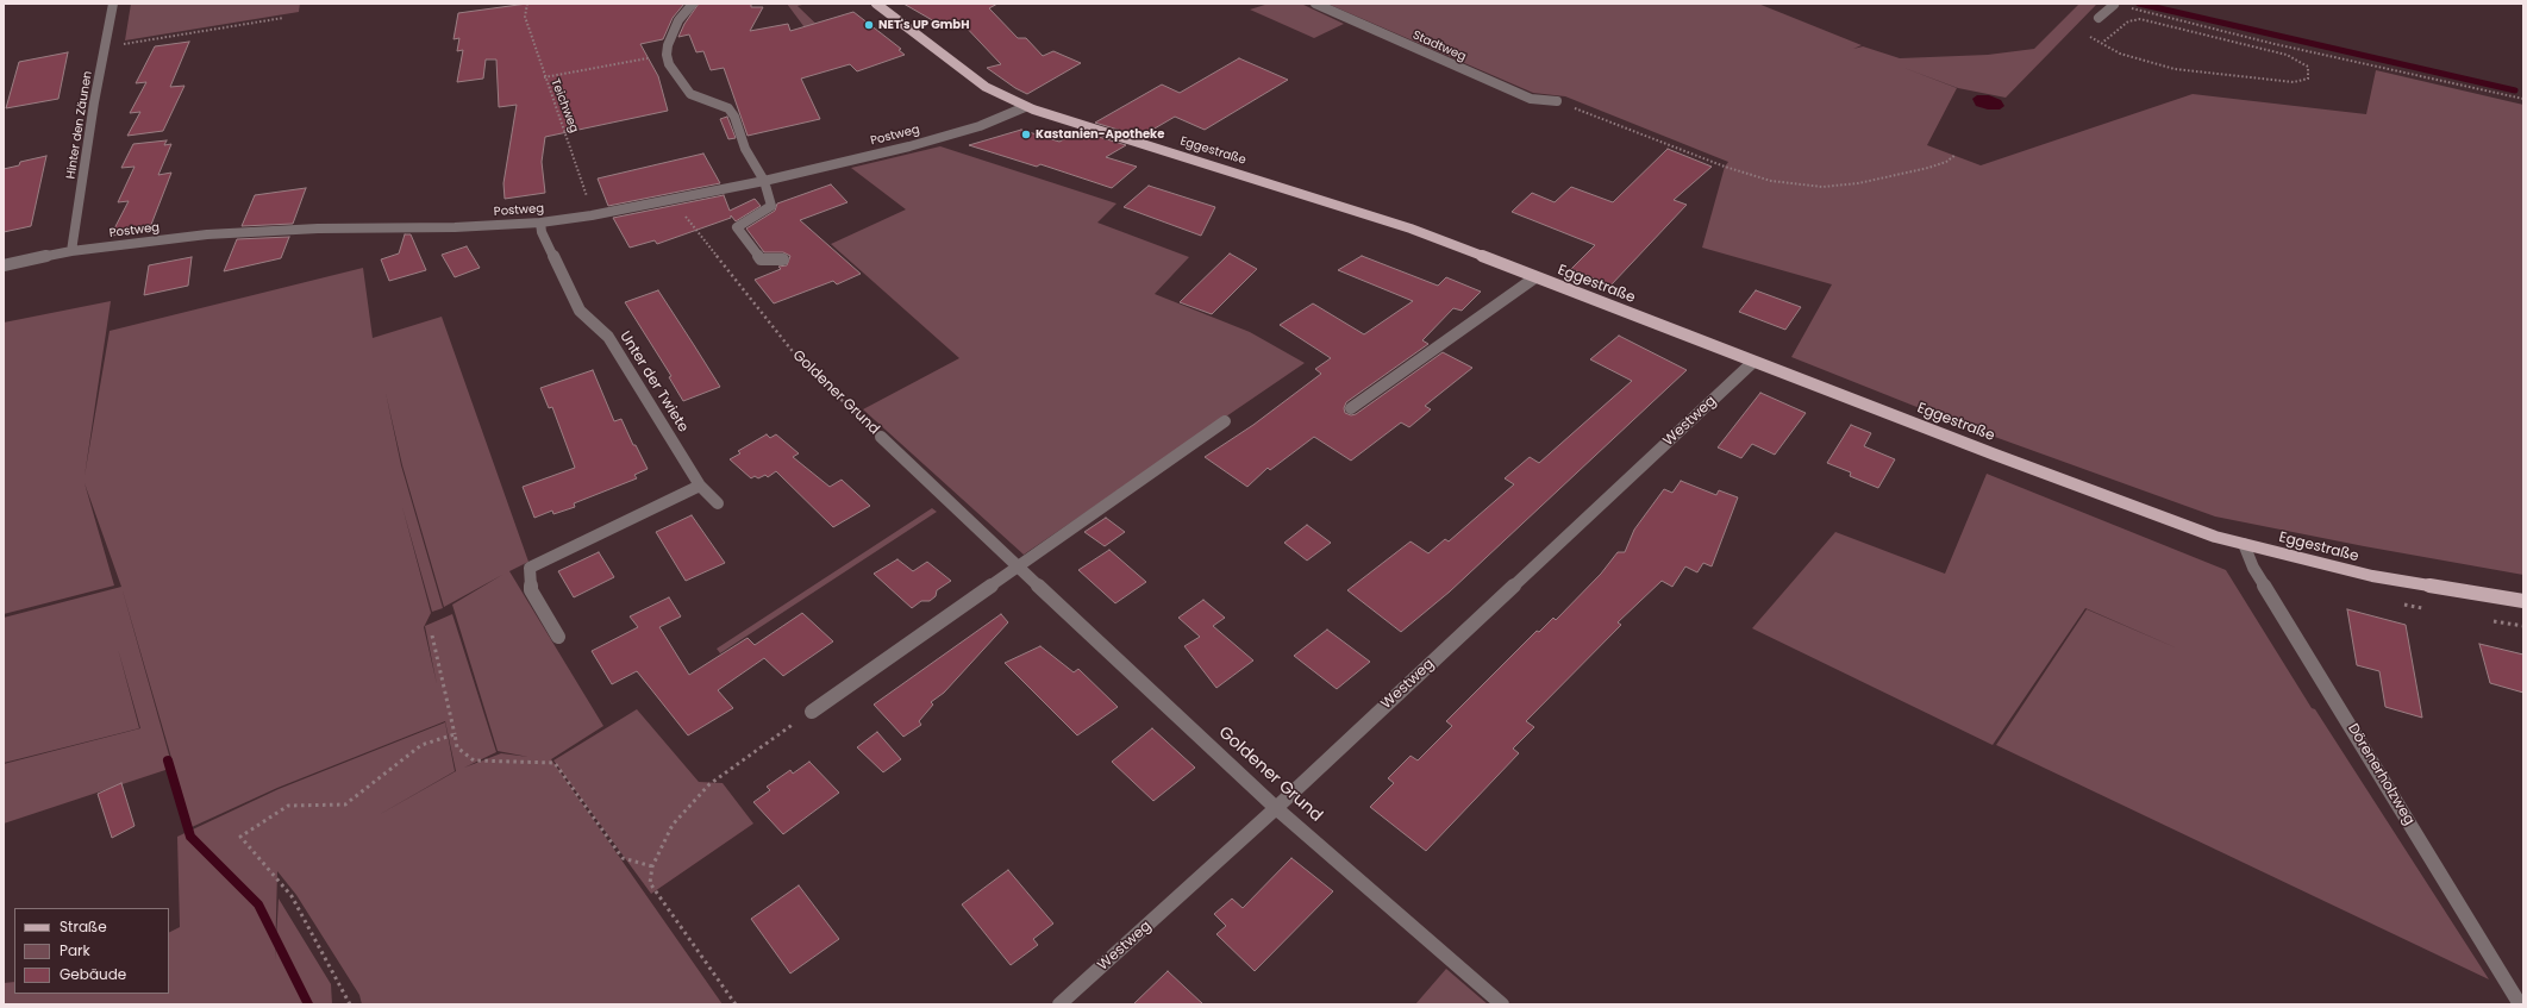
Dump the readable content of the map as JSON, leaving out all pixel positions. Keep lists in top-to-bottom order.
{
  "streets": {
    "main road": ["Eggestraße"],
    "street": [
      "Stadtweg",
      "Hinter den Zäunen",
      "Postweg",
      "Unter der Twiete",
      "Goldener Grund",
      "Westweg",
      "Dörenerholzweg"
    ],
    "path": ["Teichweg"]
  },
  "crossings": [
    ["Teichweg", "Postweg"],
    ["Hinter den Zäunen", "Postweg"],
    ["Postweg", "Eggestraße"],
    ["Postweg", "Unter der Twiete"],
    ["Postweg", "Goldener Grund"],
    ["Eggestraße", "Westweg"],
    ["Eggestraße", "Dörenerholzweg"],
    ["Goldener Grund", "Westweg"]
  ],
  "places": ["NET's UP GmbH", "Kastanien-Apotheke"],
  "legend": ["Straße", "Park", "Gebäude"]
}
